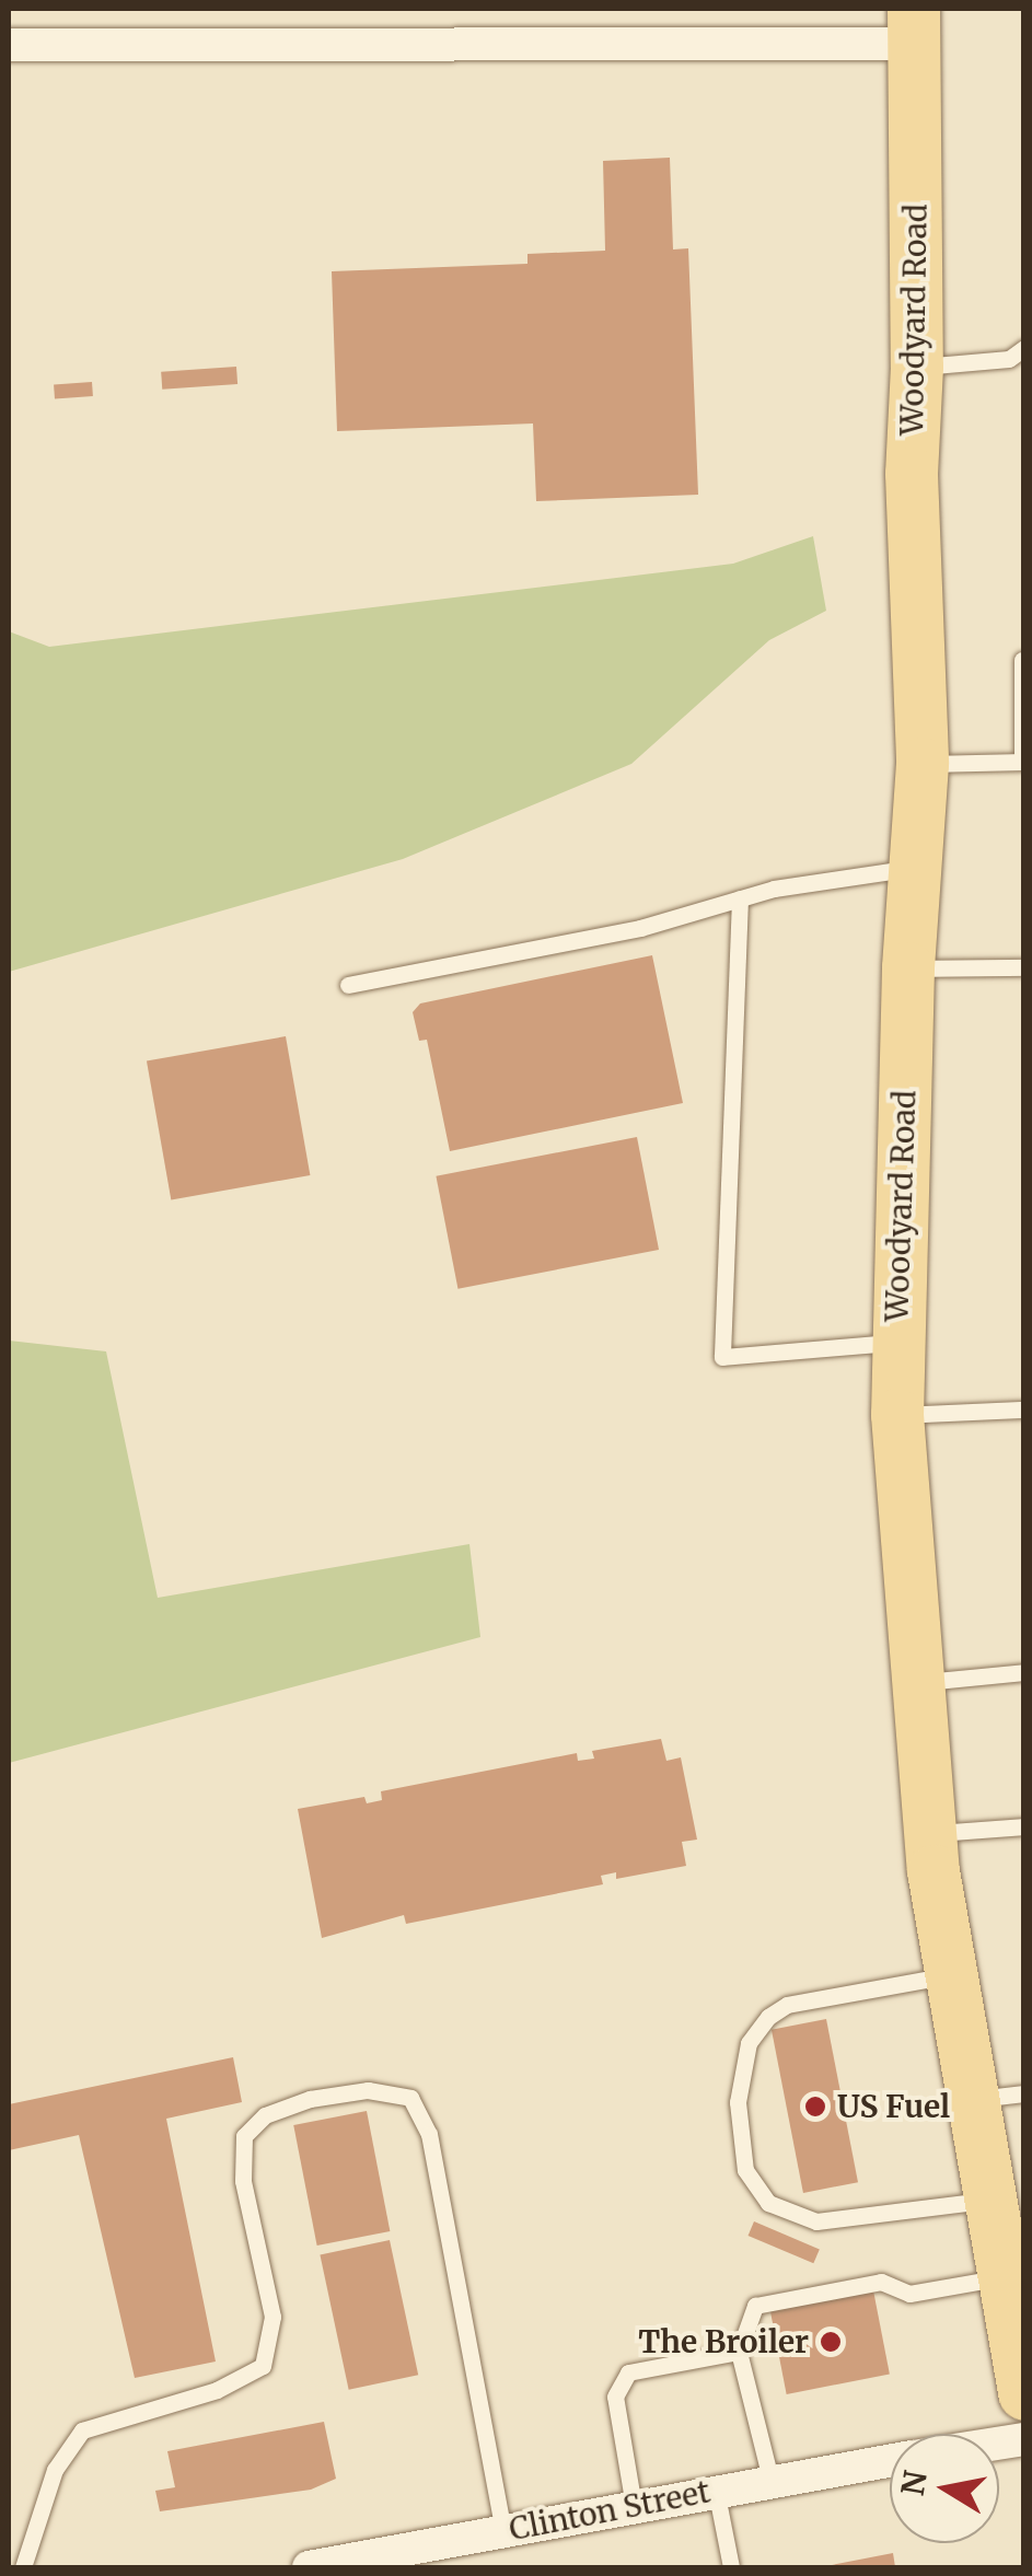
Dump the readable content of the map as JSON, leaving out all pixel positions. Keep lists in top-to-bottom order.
{
  "streets": {
    "main road": ["Woodyard Road"],
    "street": ["Clinton Street"]
  },
  "places": ["US Fuel", "The Broiler"],
  "north": "left"
}
